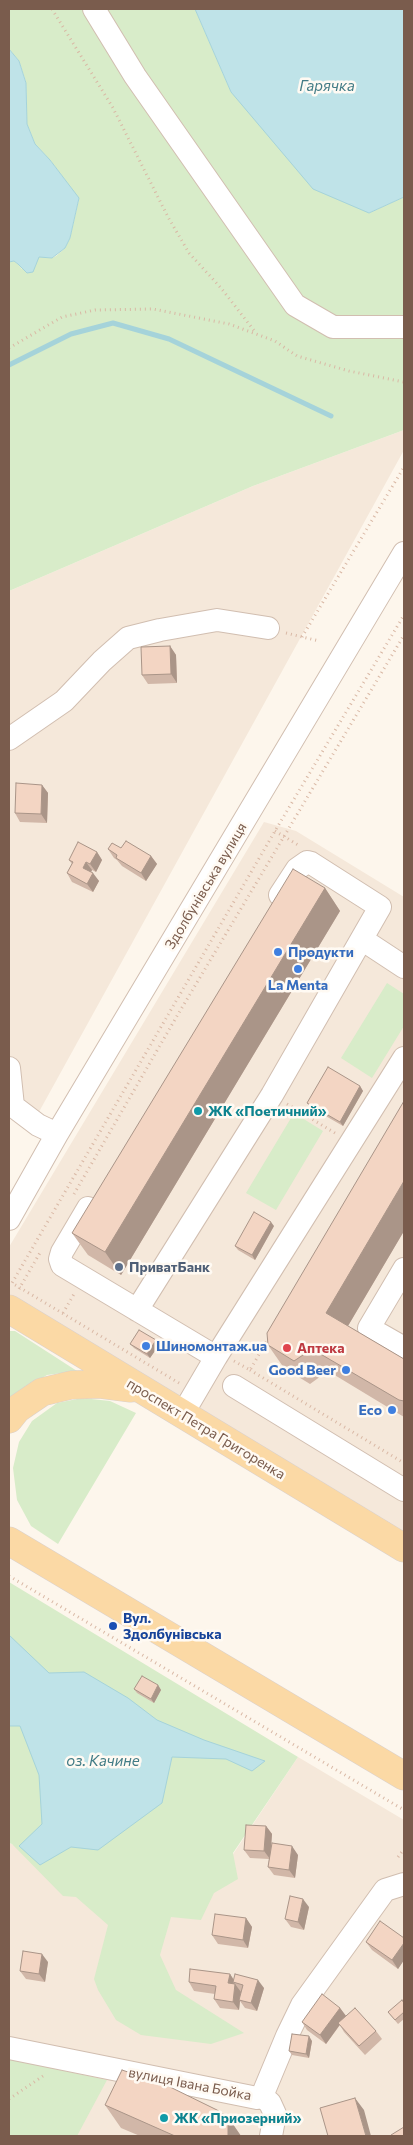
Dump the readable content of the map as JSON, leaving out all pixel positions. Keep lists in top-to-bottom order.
{
  "streets": {
    "main road": ["проспект Петра Григоренка"],
    "street": ["Здолбунівська вулиця", "вулиця Івана Бойка"]
  },
  "water": ["Гарячка", "оз. Качине"],
  "places": [
    "Продукти",
    "La Menta",
    "ЖК «Поетичний»",
    "ПриватБанк",
    "Шиномонтаж.ua",
    "Аптека",
    "Good Beer",
    "Eco",
    "Вул. Здолбунівська",
    "ЖК «Приозерний»"
  ]
}
